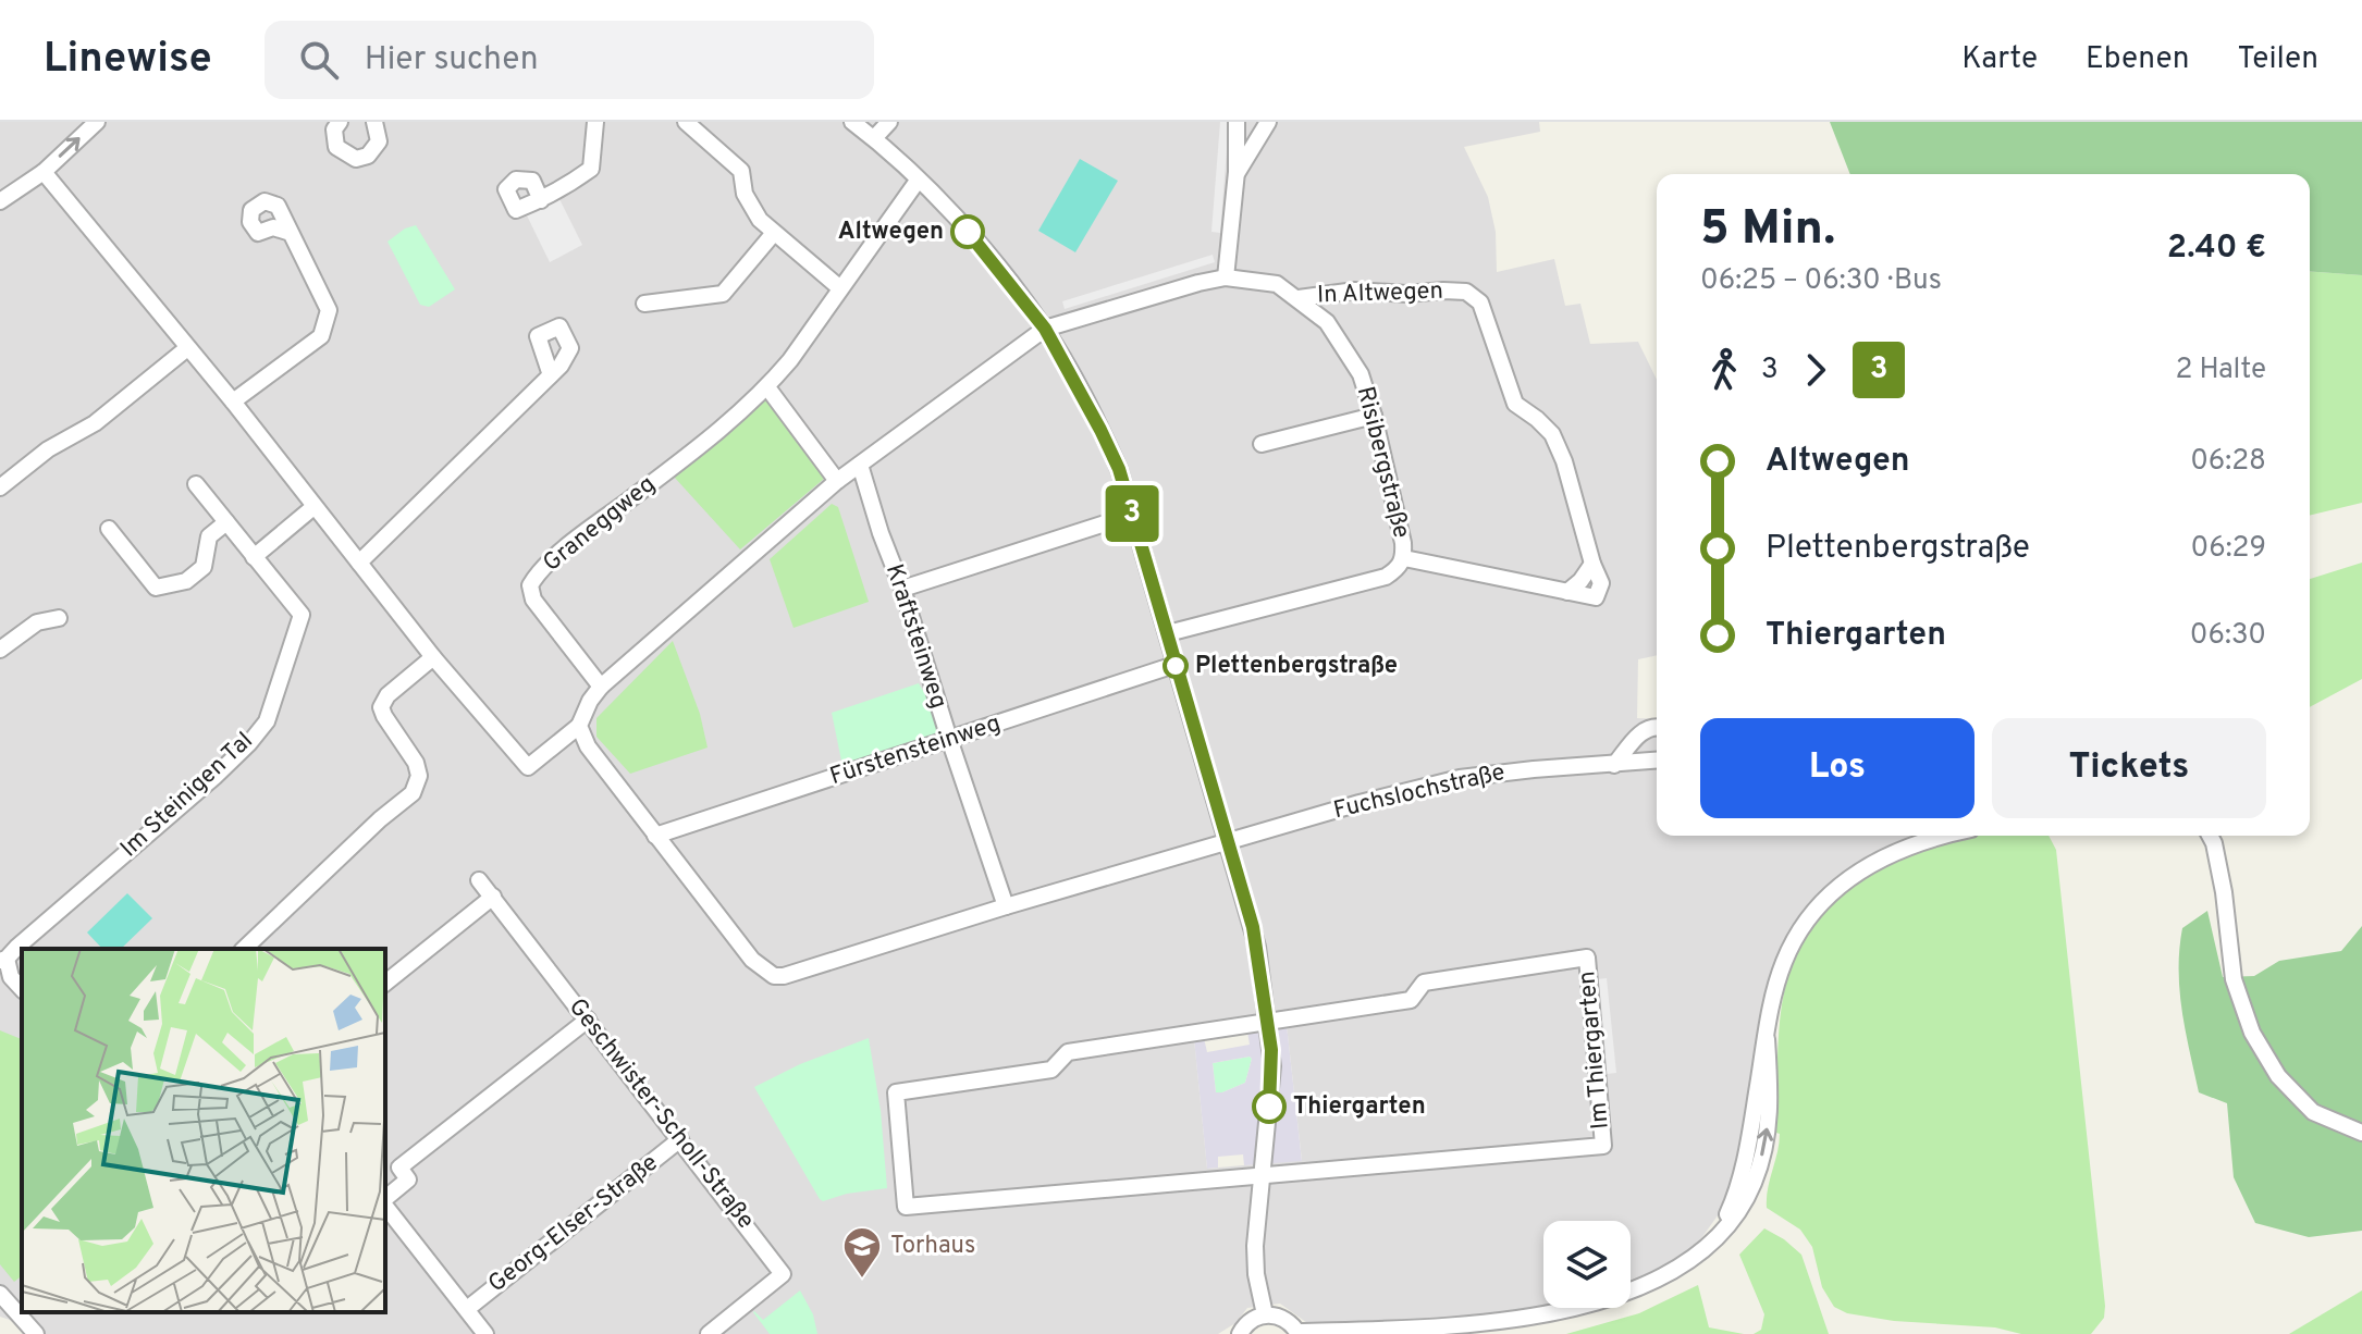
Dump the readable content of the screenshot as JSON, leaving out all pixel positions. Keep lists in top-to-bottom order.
{
  "streets": {
    "street": [
      "In Altwegen",
      "Risibergstraße",
      "Graneggweg",
      "Kraftsteinweg",
      "Fürstensteinweg",
      "Fuchslochstraße",
      "Im Steinigen Tal",
      "Im Thiergarten",
      "Geschwister-Scholl-Straße",
      "Georg-Elser-Straße"
    ]
  },
  "crossings": [
    ["In Altwegen", "Risibergstraße"],
    ["Kraftsteinweg", "Fürstensteinweg"],
    ["Geschwister-Scholl-Straße", "Georg-Elser-Straße"]
  ],
  "places": {
    "other": ["Altwegen", "Plettenbergstraße", "Thiergarten"],
    "school or university": ["Torhaus"]
  },
  "lines": ["bus line 3"],
  "page": {
    "header": "Linewise",
    "search": "Hier suchen",
    "nav": ["Karte", "Ebenen", "Teilen"],
    "on_map": "3",
    "heading": ["5 Min.", "06:25 – 06:30 · Bus", "2.40 €"],
    "legs": ["3", "3", "2 Halte"],
    "list": [
      {
        "name": "Altwegen",
        "value": "06:28"
      },
      {
        "name": "Plettenbergstraße",
        "value": "06:29"
      },
      {
        "name": "Thiergarten",
        "value": "06:30"
      }
    ],
    "buttons": ["Los", "Tickets"]
  }
}
